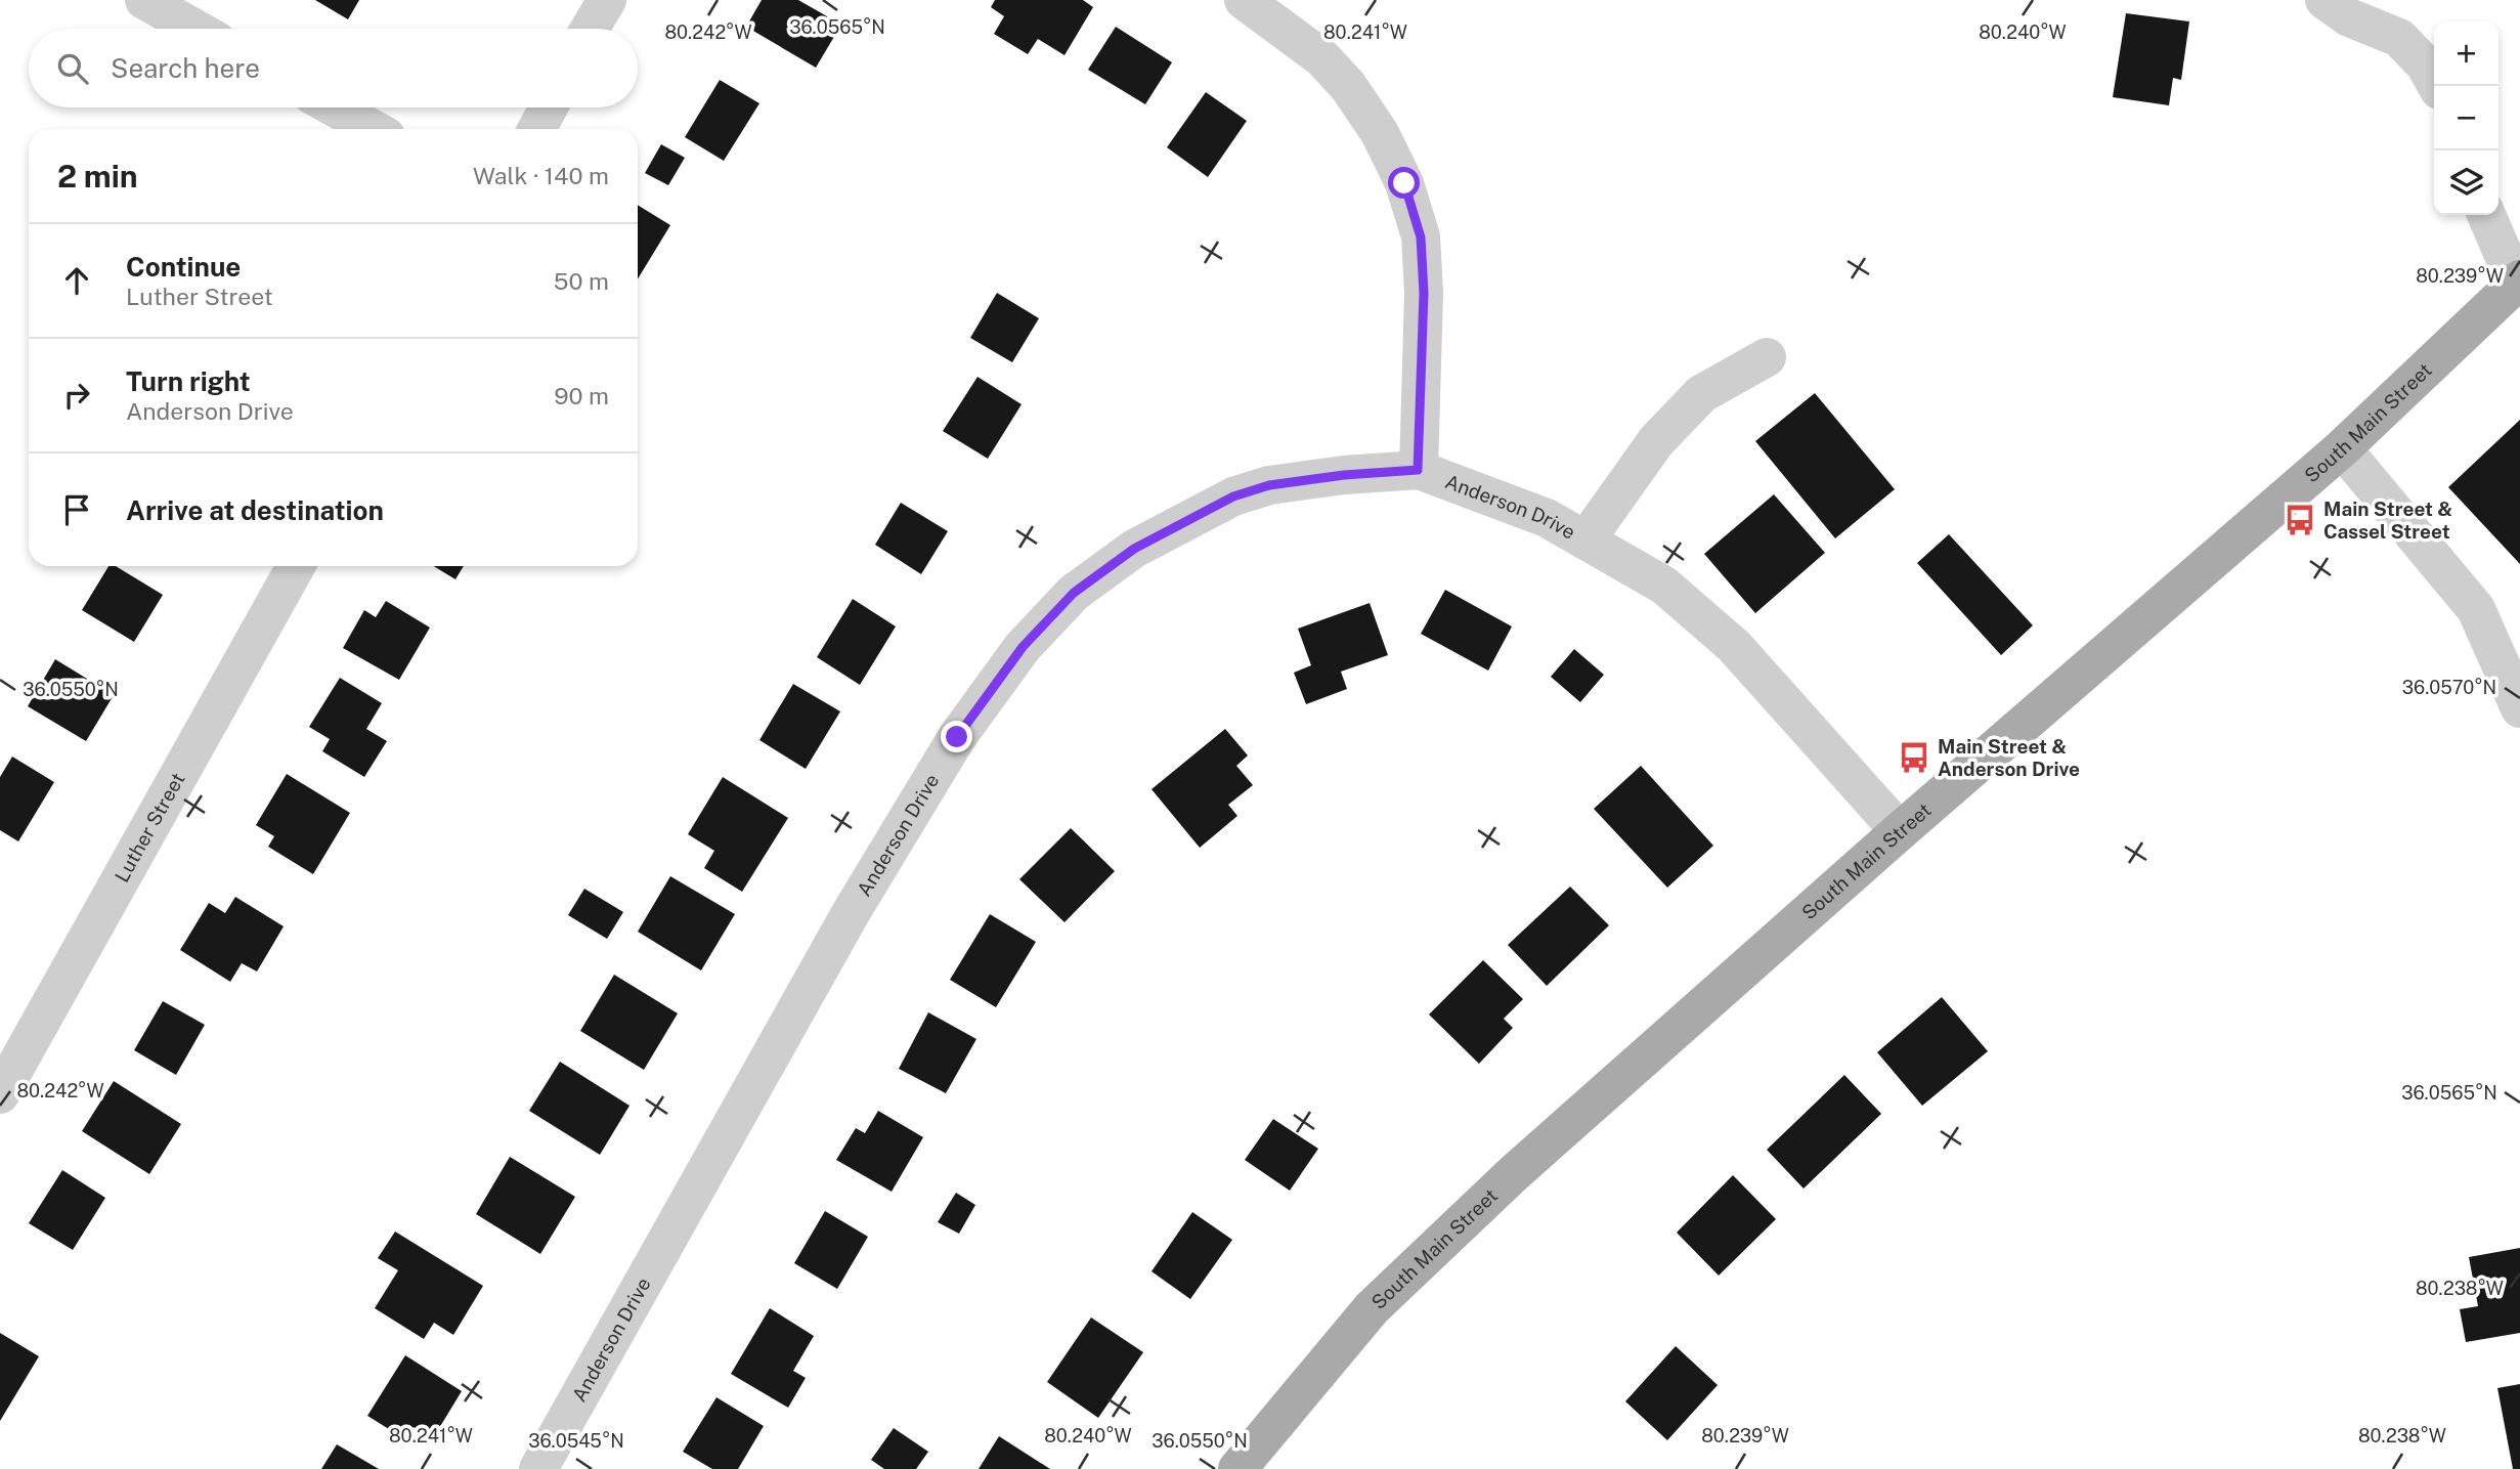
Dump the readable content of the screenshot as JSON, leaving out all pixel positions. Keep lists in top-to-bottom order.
{
  "streets": {
    "main road": ["South Main Street"],
    "street": ["Anderson Drive", "Luther Street"]
  },
  "crossings": [
    ["South Main Street", "Anderson Drive"]
  ],
  "places": {
    "bus stop": ["Main Street & Cassel Street", "Main Street & Anderson Drive"]
  },
  "page": {
    "map_buttons": ["+", "−"],
    "search": "Search here",
    "heading": ["2 min", "Walk · 140 m"],
    "list": [
      ["Continue", "Luther Street", "50 m"],
      ["Turn right", "Anderson Drive", "90 m"],
      "Arrive at destination"
    ]
  },
  "coordinates": [
    "36.0565°N",
    "80.242°W",
    "80.241°W",
    "80.240°W",
    "80.239°W",
    "36.0570°N",
    "36.0550°N",
    "80.238°W",
    "36.0545°N"
  ]
}
